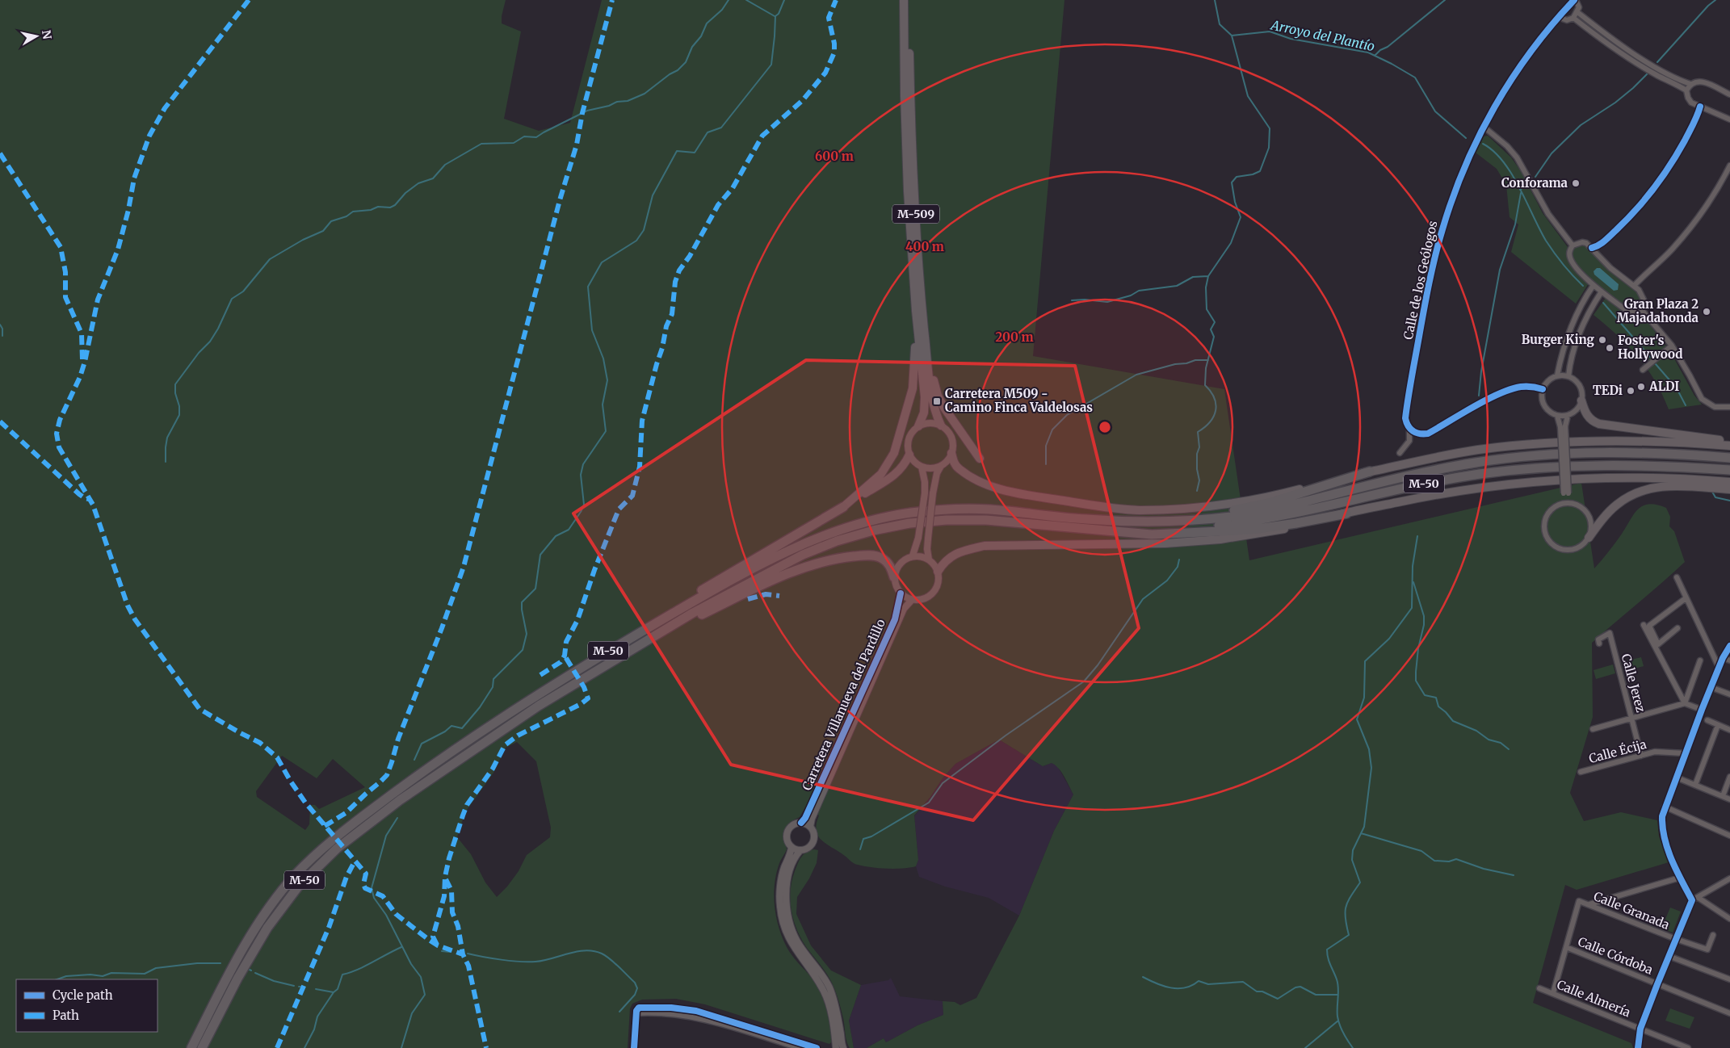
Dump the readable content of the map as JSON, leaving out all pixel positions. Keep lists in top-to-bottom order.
{
  "streets": {
    "highway": ["M-509", "M-50"],
    "street": [
      "Calle de los Geólogos",
      "Calle Jerez",
      "Carretera Villanueva del Pardillo",
      "Calle Écija",
      "Calle Granada",
      "Calle Córdoba",
      "Calle Almería"
    ]
  },
  "crossings": [
    ["Calle Jerez", "Calle Écija"],
    ["Calle Granada", "Calle Córdoba"]
  ],
  "water": ["Arroyo del Plantío"],
  "places": {
    "other": [
      "Conforama",
      "Gran Plaza 2 Majadahonda",
      "Burger King",
      "Foster's Hollywood",
      "ALDI",
      "TEDi"
    ],
    "transit": ["Carretera M509 - Camino Finca Valdelosas"]
  },
  "legend": ["Cycle path", "Path"],
  "north": "right",
  "rings": ["600 m", "400 m", "200 m"]
}
